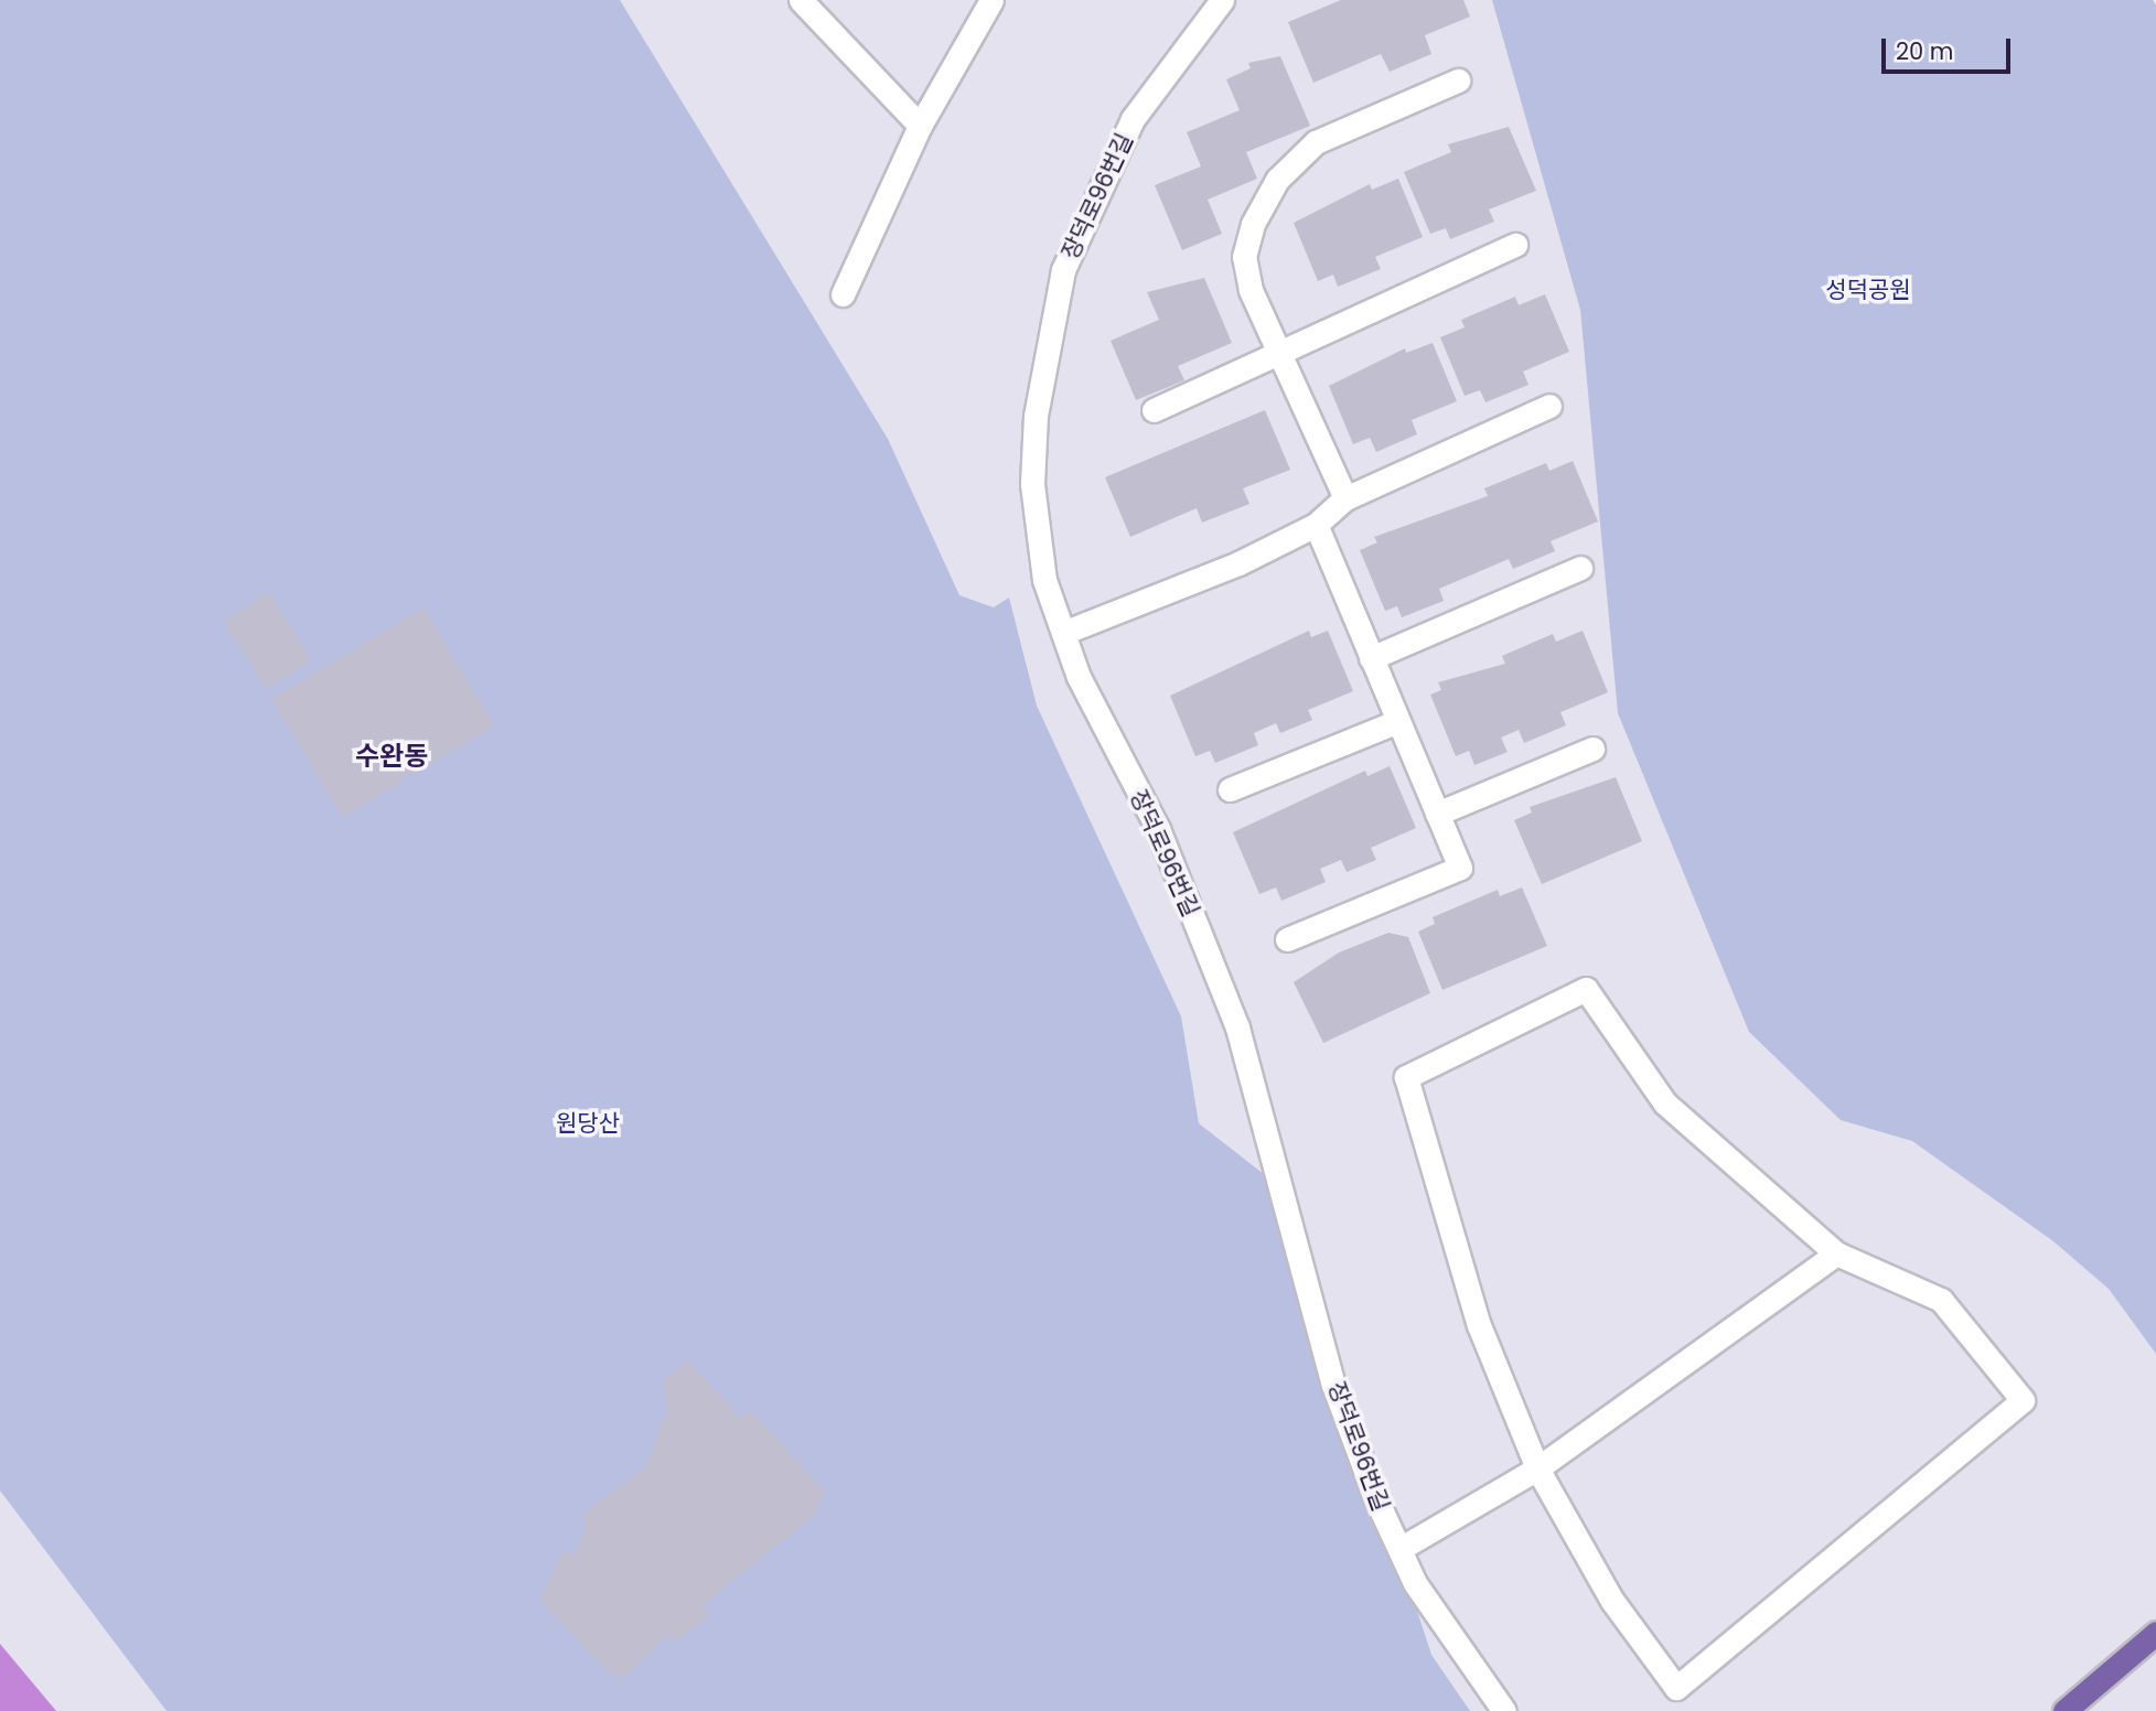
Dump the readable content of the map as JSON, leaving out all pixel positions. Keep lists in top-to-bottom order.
{
  "streets": {
    "street": ["장덕로96번길"]
  },
  "districts": ["수완동"],
  "parks": ["성덕공원", "원당산"],
  "scale_bar": "20 m"
}
